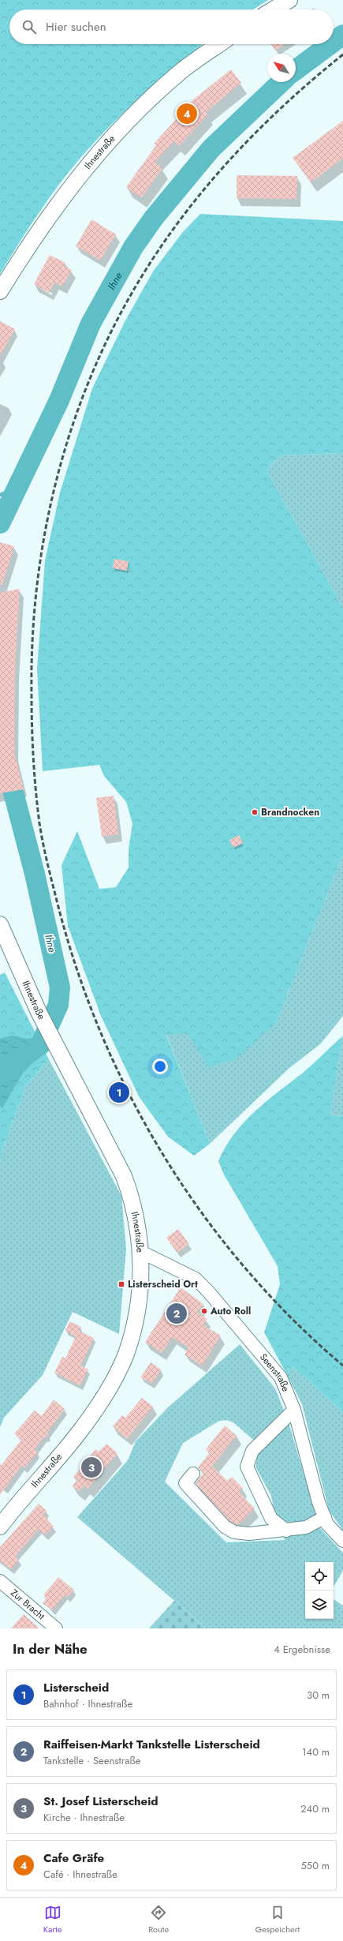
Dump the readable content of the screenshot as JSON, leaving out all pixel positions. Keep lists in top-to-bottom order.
{
  "streets": {
    "main road": ["Ihnestraße"],
    "street": ["Seenstraße", "Zur Bracht"]
  },
  "crossings": [
    ["Ihnestraße", "Seenstraße"]
  ],
  "water": ["Ihne"],
  "places": {
    "other": ["Brandnocken", "Auto Roll"],
    "transit": ["Listerscheid Ort"]
  },
  "north": "top left",
  "page": {
    "search": "Hier suchen",
    "pins": [
      "4",
      "1",
      "2",
      "3"
    ],
    "heading": ["In der Nähe", "4 Ergebnisse"],
    "list": [
      {
        "mark": "1",
        "name": "Listerscheid",
        "note": "Bahnhof · Ihnestraße",
        "value": "30 m"
      },
      {
        "mark": "2",
        "name": "Raiffeisen-Markt Tankstelle Listerscheid",
        "note": "Tankstelle · Seenstraße",
        "value": "140 m"
      },
      {
        "mark": "3",
        "name": "St. Josef Listerscheid",
        "note": "Kirche · Ihnestraße",
        "value": "240 m"
      },
      {
        "mark": "4",
        "name": "Cafe Gräfe",
        "note": "Café · Ihnestraße",
        "value": "550 m"
      }
    ],
    "nav": ["Karte", "Route", "Gespeichert"]
  }
}
